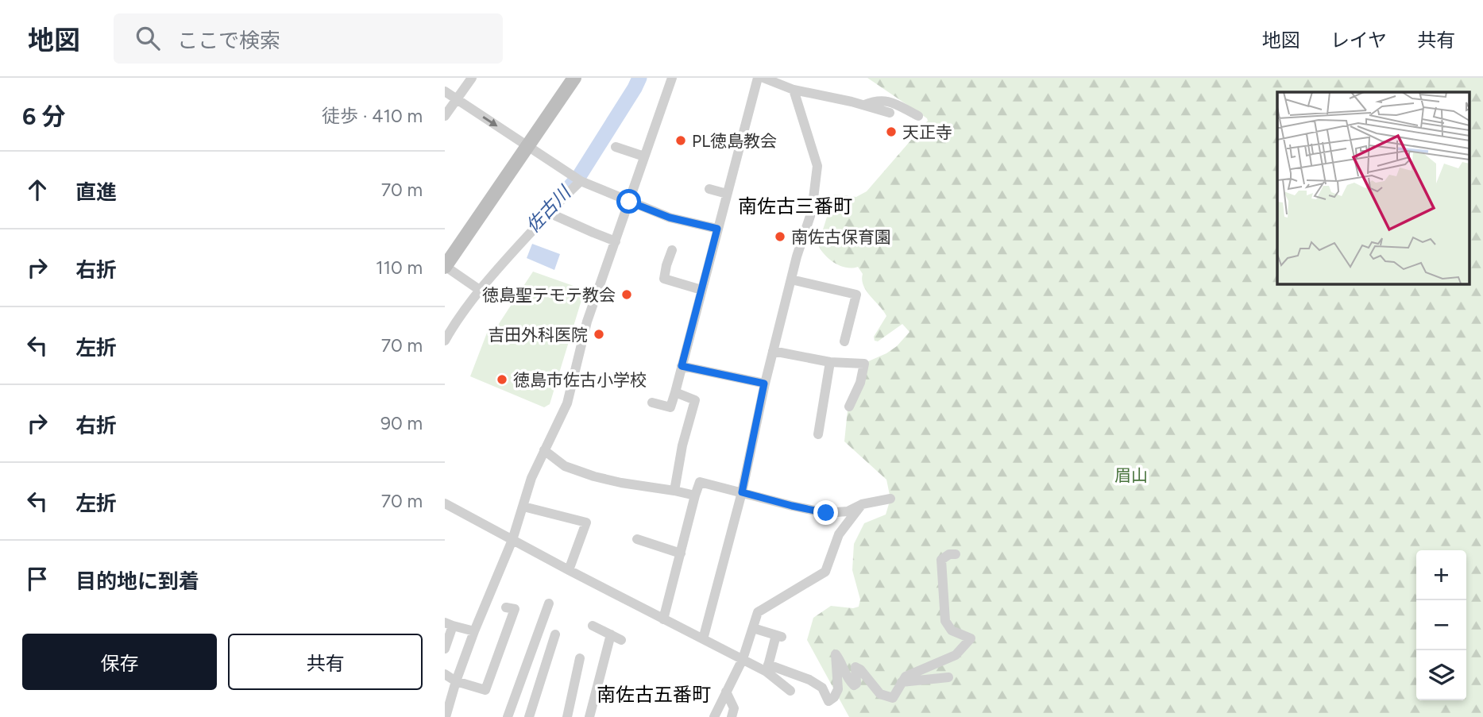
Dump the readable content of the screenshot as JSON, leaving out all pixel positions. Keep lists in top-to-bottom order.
{
  "districts": ["南佐古三番町", "南佐古五番町"],
  "water": ["佐古川"],
  "parks": ["眉山"],
  "places": [
    "天正寺",
    "PL徳島教会",
    "南佐古保育園",
    "徳島聖テモテ教会",
    "吉田外科医院",
    "徳島市佐古小学校"
  ],
  "page": {
    "header": "地図",
    "search": "ここで検索",
    "nav": ["地図", "レイヤ", "共有"],
    "heading": ["6 分", "徒歩 · 410 m"],
    "list": [
      ["直進", "70 m"],
      ["右折", "110 m"],
      ["左折", "70 m"],
      ["右折", "90 m"],
      ["左折", "70 m"],
      "目的地に到着"
    ],
    "map_buttons": ["+", "−"],
    "buttons": ["保存", "共有"]
  }
}
